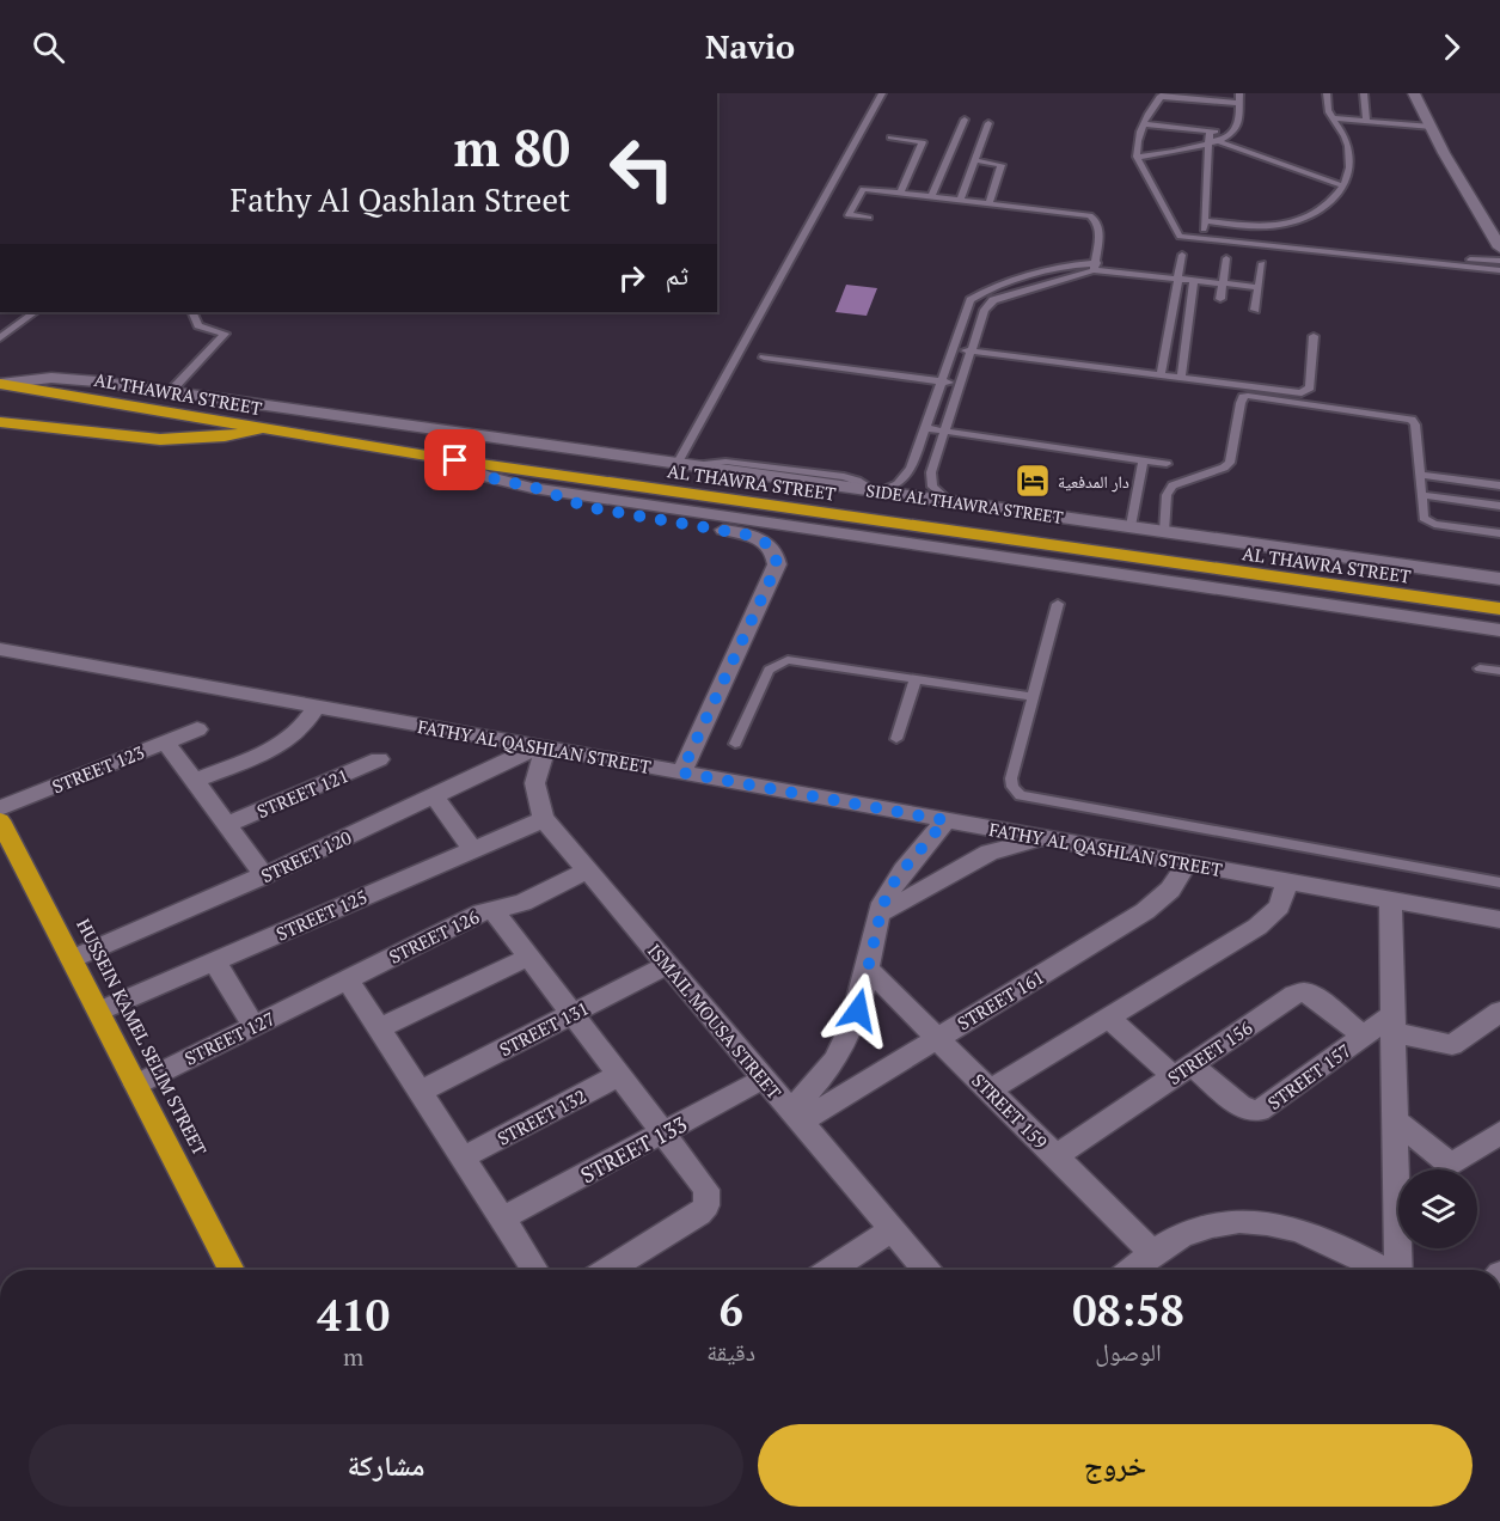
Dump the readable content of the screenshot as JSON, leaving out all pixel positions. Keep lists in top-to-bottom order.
{
  "streets": {
    "highway": ["AL THAWRA STREET", "HUSSEIN KAMEL SELIM STREET"],
    "street": [
      "SIDE AL THAWRA STREET",
      "FATHY AL QASHLAN STREET",
      "STREET 123",
      "STREET 121",
      "STREET 120",
      "STREET 125",
      "STREET 126",
      "STREET 161",
      "ISMAIL MOUSA STREET",
      "STREET 131",
      "STREET 127",
      "STREET 156",
      "STREET 157",
      "STREET 159",
      "STREET 132",
      "STREET 133"
    ]
  },
  "crossings": [
    ["AL THAWRA STREET", "SIDE AL THAWRA STREET"],
    ["FATHY AL QASHLAN STREET", "STREET 120"],
    ["FATHY AL QASHLAN STREET", "STREET 161"],
    ["FATHY AL QASHLAN STREET", "ISMAIL MOUSA STREET"],
    ["STREET 120", "ISMAIL MOUSA STREET"],
    ["STREET 120", "HUSSEIN KAMEL SELIM STREET"],
    ["STREET 125", "ISMAIL MOUSA STREET"],
    ["STREET 125", "HUSSEIN KAMEL SELIM STREET"],
    ["STREET 126", "ISMAIL MOUSA STREET"],
    ["STREET 126", "STREET 127"],
    ["STREET 161", "ISMAIL MOUSA STREET"],
    ["STREET 161", "STREET 159"],
    ["ISMAIL MOUSA STREET", "STREET 131"],
    ["ISMAIL MOUSA STREET", "STREET 133"],
    ["HUSSEIN KAMEL SELIM STREET", "STREET 127"],
    ["STREET 156", "STREET 157"],
    ["STREET 156", "STREET 159"]
  ],
  "places": {
    "hotel": ["دار المدفعية"]
  },
  "page": {
    "header": "Navio",
    "turn": ["80 m", "Fathy Al Qashlan Street"],
    "then": "ثم",
    "eta": [
      "08:58",
      "الوصول",
      "6",
      "دقيقة",
      "410",
      "m"
    ],
    "buttons": ["خروج", "مشاركة"]
  }
}
